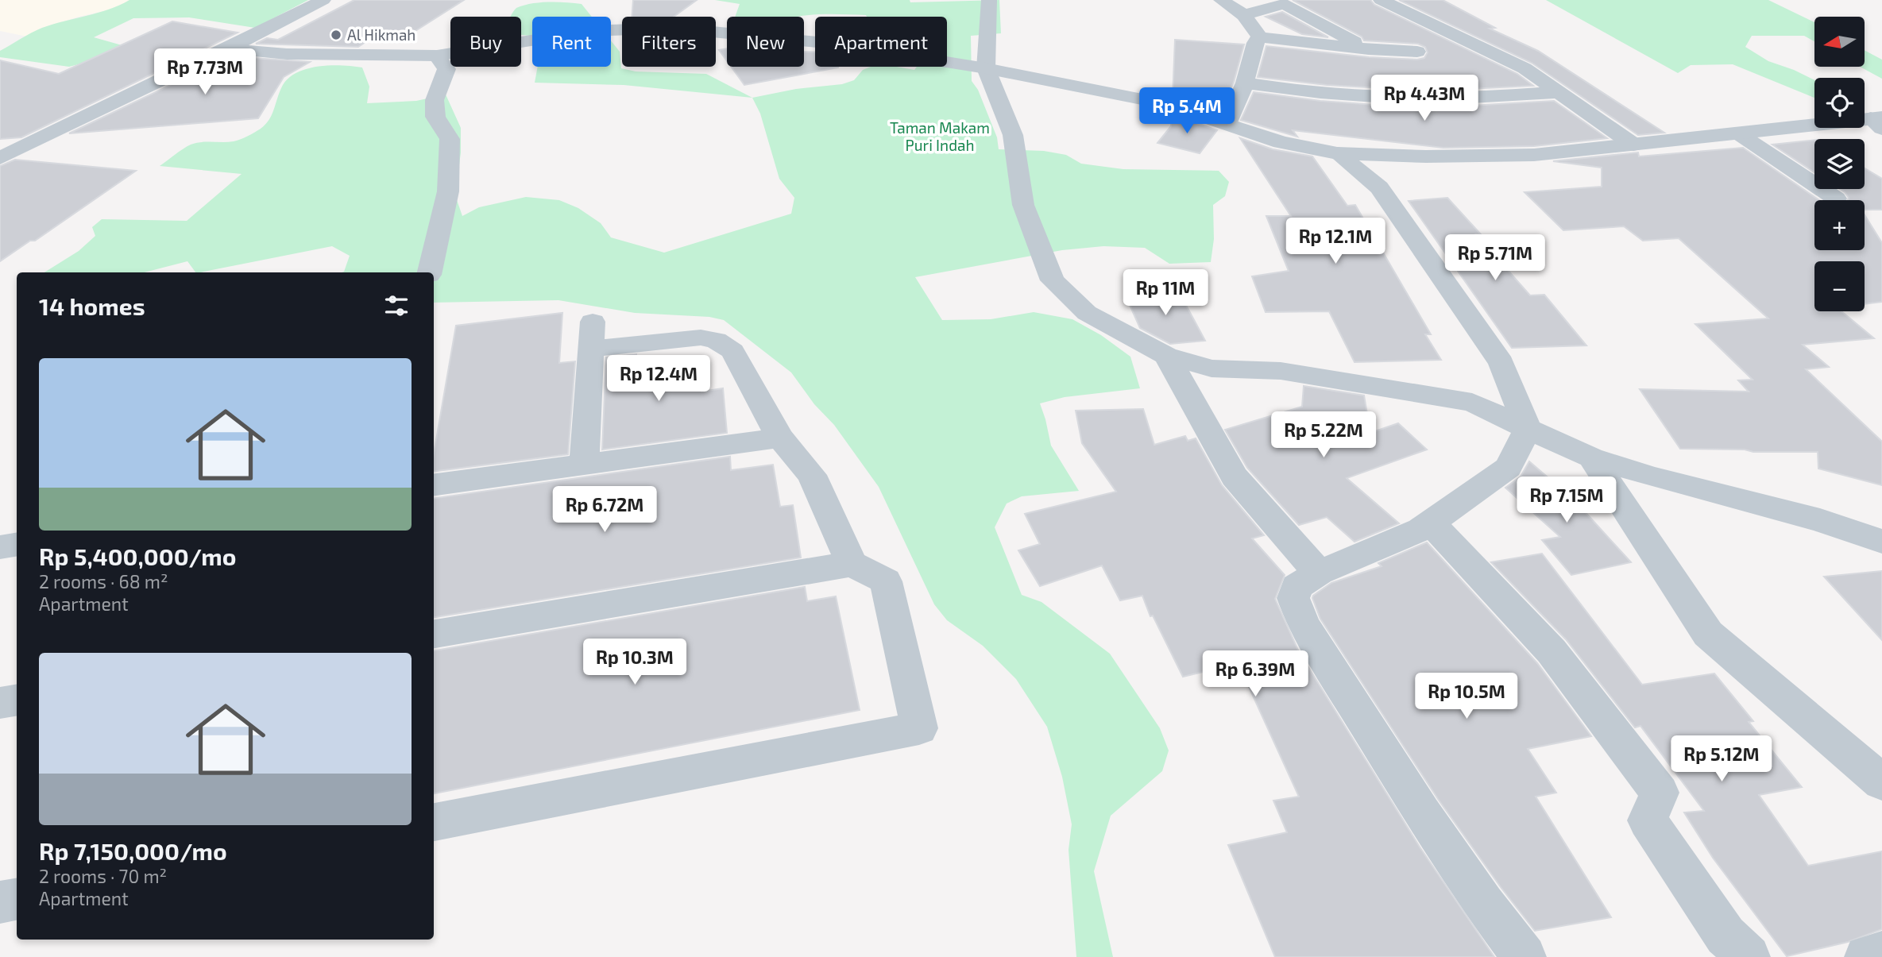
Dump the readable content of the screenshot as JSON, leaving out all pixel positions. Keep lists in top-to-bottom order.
{
  "parks": ["Taman Makam Puri Indah"],
  "places": ["Al Hikmah"],
  "north": "left",
  "page": {
    "map_buttons": ["+", "−"],
    "chip": [
      "Buy",
      "Rent",
      "Filters",
      "New",
      "Apartment"
    ],
    "price": [
      "Rp 7.73M",
      "Rp 4.43M",
      "Rp 5.4M",
      "Rp 12.1M",
      "Rp 5.71M",
      "Rp 11M",
      "Rp 12.4M",
      "Rp 5.22M",
      "Rp 7.15M",
      "Rp 6.72M",
      "Rp 10.3M",
      "Rp 6.39M",
      "Rp 10.5M",
      "Rp 5.12M"
    ],
    "heading": "14 homes",
    "list": [
      {
        "name": "Rp 5,400,000/mo",
        "note": "2 rooms · 68 m² · Apartment"
      },
      {
        "name": "Rp 7,150,000/mo",
        "note": "2 rooms · 70 m² · Apartment"
      }
    ]
  }
}
